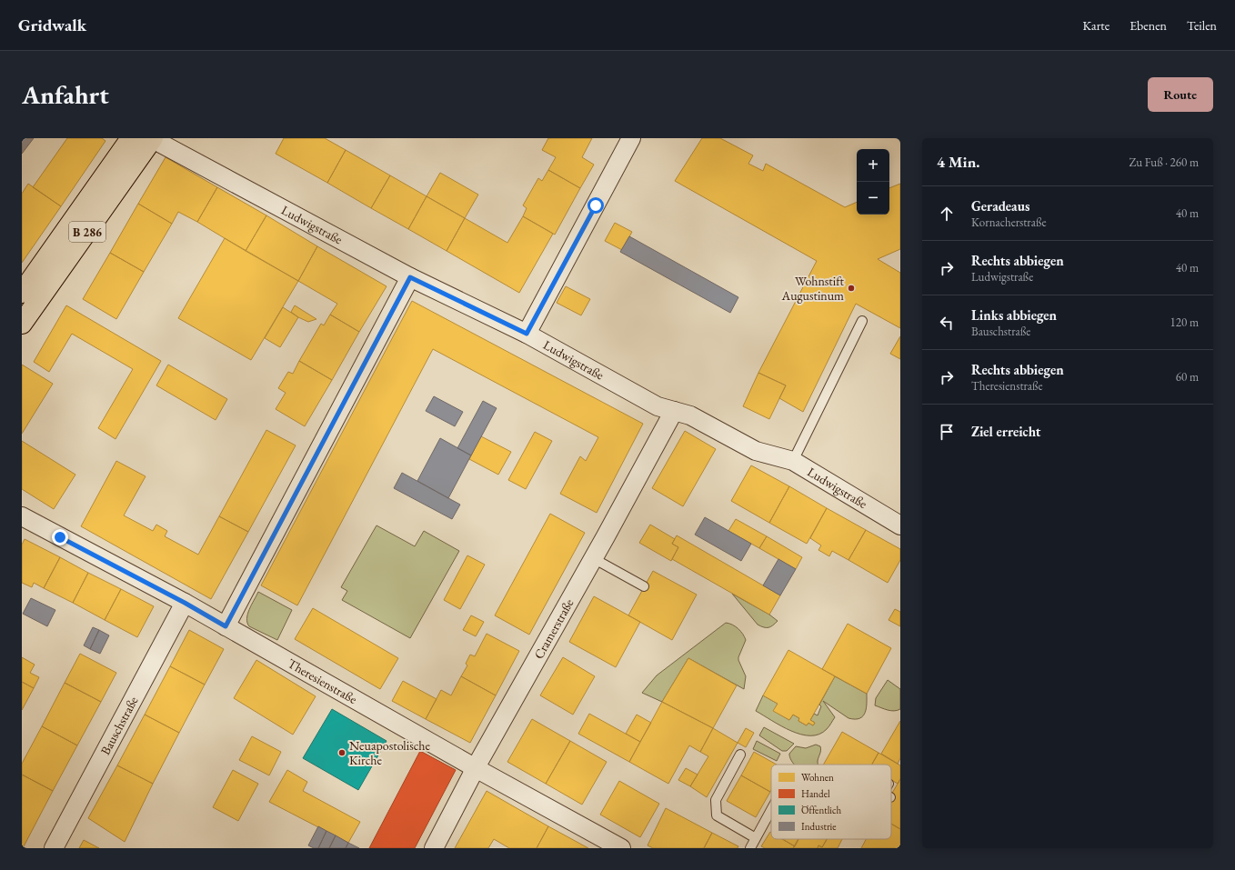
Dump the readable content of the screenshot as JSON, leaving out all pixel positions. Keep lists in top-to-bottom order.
{
  "streets": {
    "main road": ["B 286"],
    "street": [
      "Ludwigstraße",
      "Cramerstraße",
      "Theresienstraße",
      "Bauschstraße"
    ]
  },
  "crossings": [
    ["Ludwigstraße", "B 286"],
    ["Ludwigstraße", "Cramerstraße"],
    ["Cramerstraße", "Theresienstraße"],
    ["Theresienstraße", "Bauschstraße"]
  ],
  "places": ["Wohnstift Augustinum", "Neuapostolische Kirche"],
  "legend": [
    "Wohnen",
    "Handel",
    "Öffentlich",
    "Industrie"
  ],
  "page": {
    "header": "Gridwalk",
    "nav": ["Karte", "Ebenen", "Teilen"],
    "buttons": "Route",
    "title": "Anfahrt",
    "heading": ["4 Min.", "Zu Fuß · 260 m"],
    "map_buttons": ["+", "−"],
    "list": [
      ["Geradeaus", "Kornacherstraße", "40 m"],
      ["Rechts abbiegen", "Ludwigstraße", "40 m"],
      ["Links abbiegen", "Bauschstraße", "120 m"],
      ["Rechts abbiegen", "Theresienstraße", "60 m"],
      "Ziel erreicht"
    ]
  }
}
